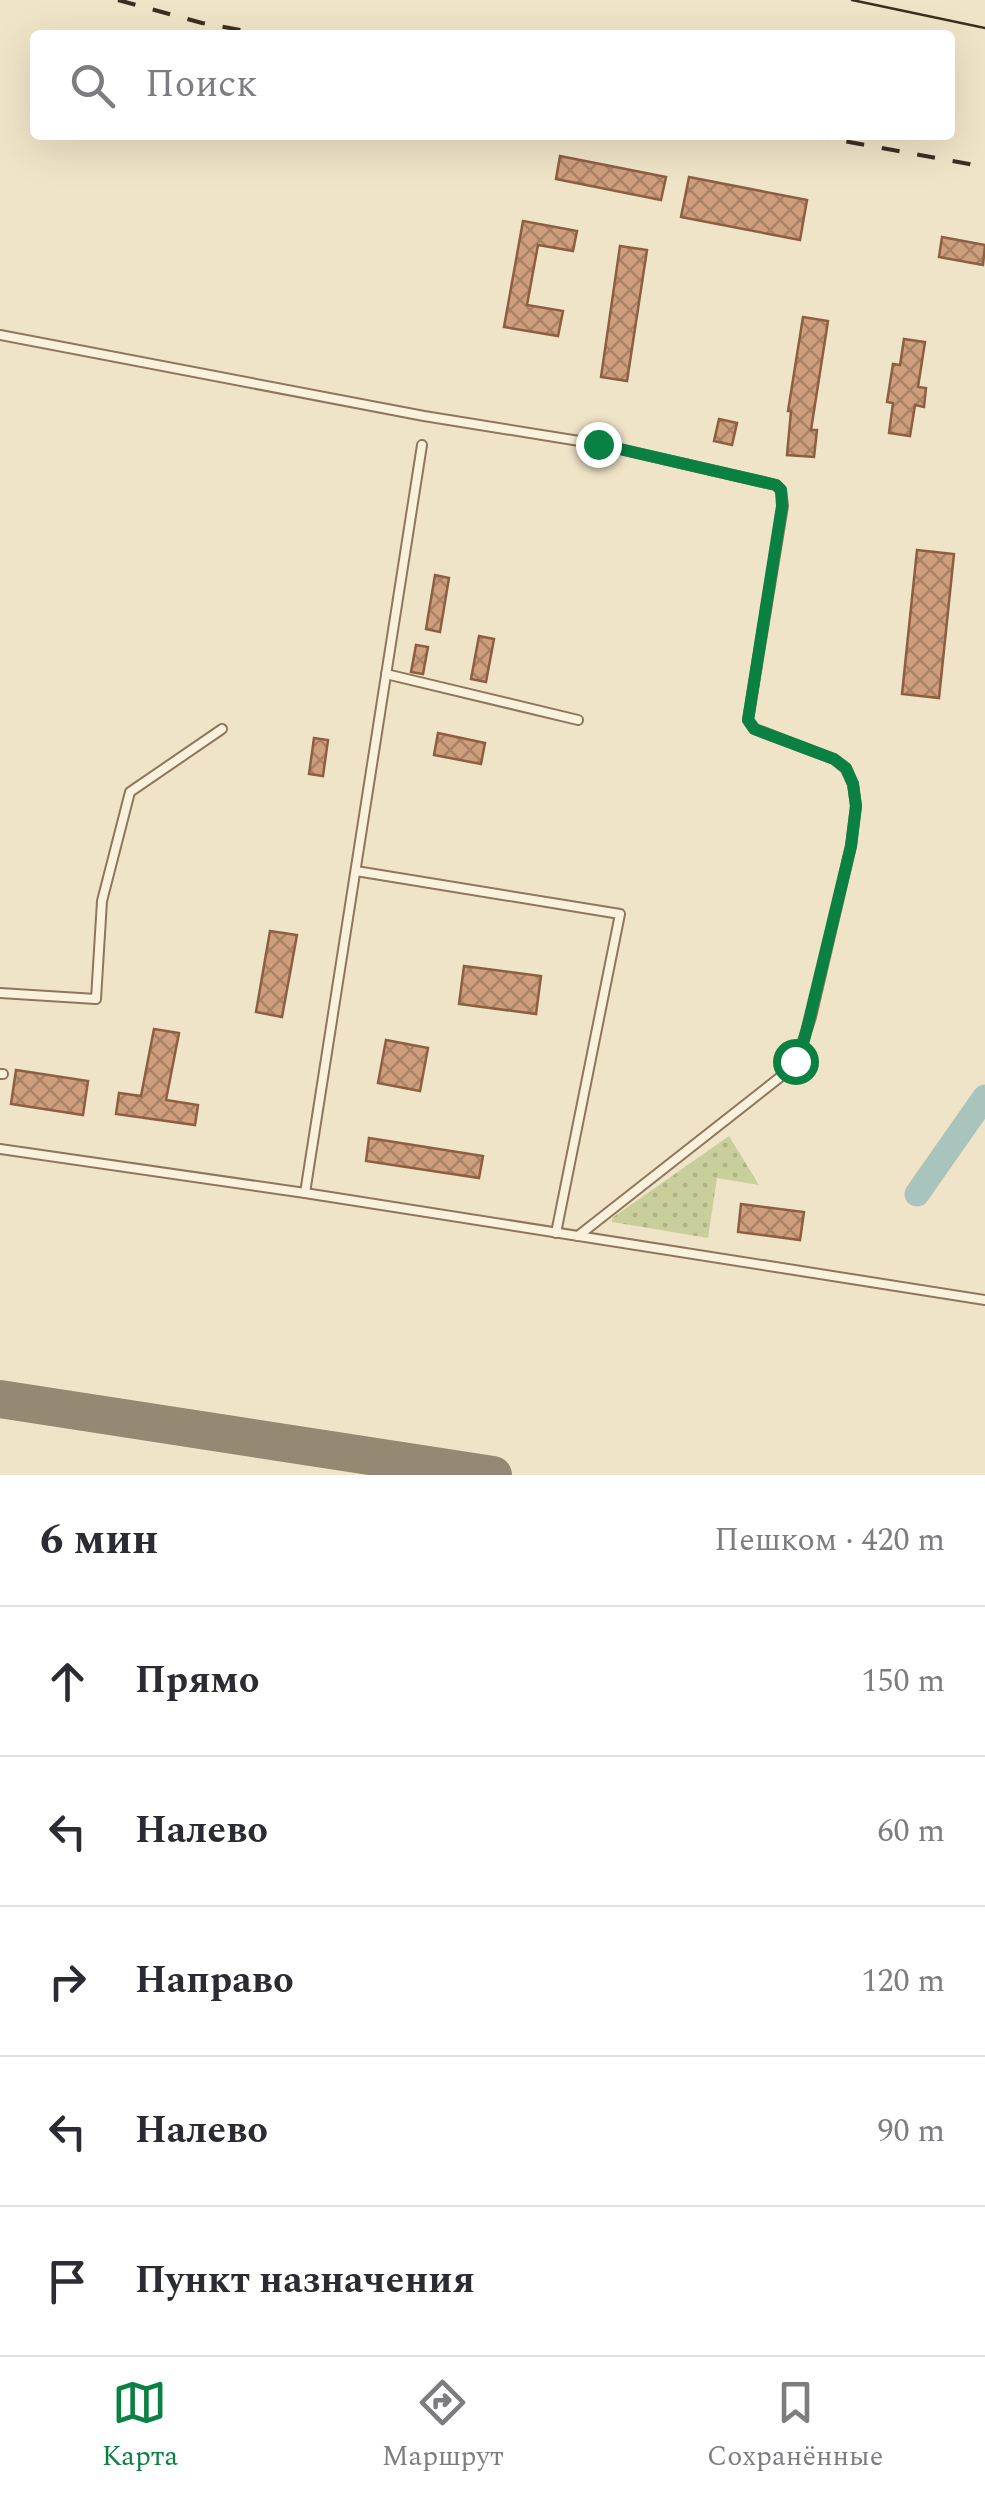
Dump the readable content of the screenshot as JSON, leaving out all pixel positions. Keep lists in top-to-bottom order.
{
  "page": {
    "search": "Поиск",
    "heading": ["6 мин", "Пешком · 420 m"],
    "list": [
      ["Прямо", "150 m"],
      ["Налево", "60 m"],
      ["Направо", "120 m"],
      ["Налево", "90 m"],
      "Пункт назначения"
    ],
    "nav": ["Карта", "Маршрут", "Сохранённые"]
  }
}
